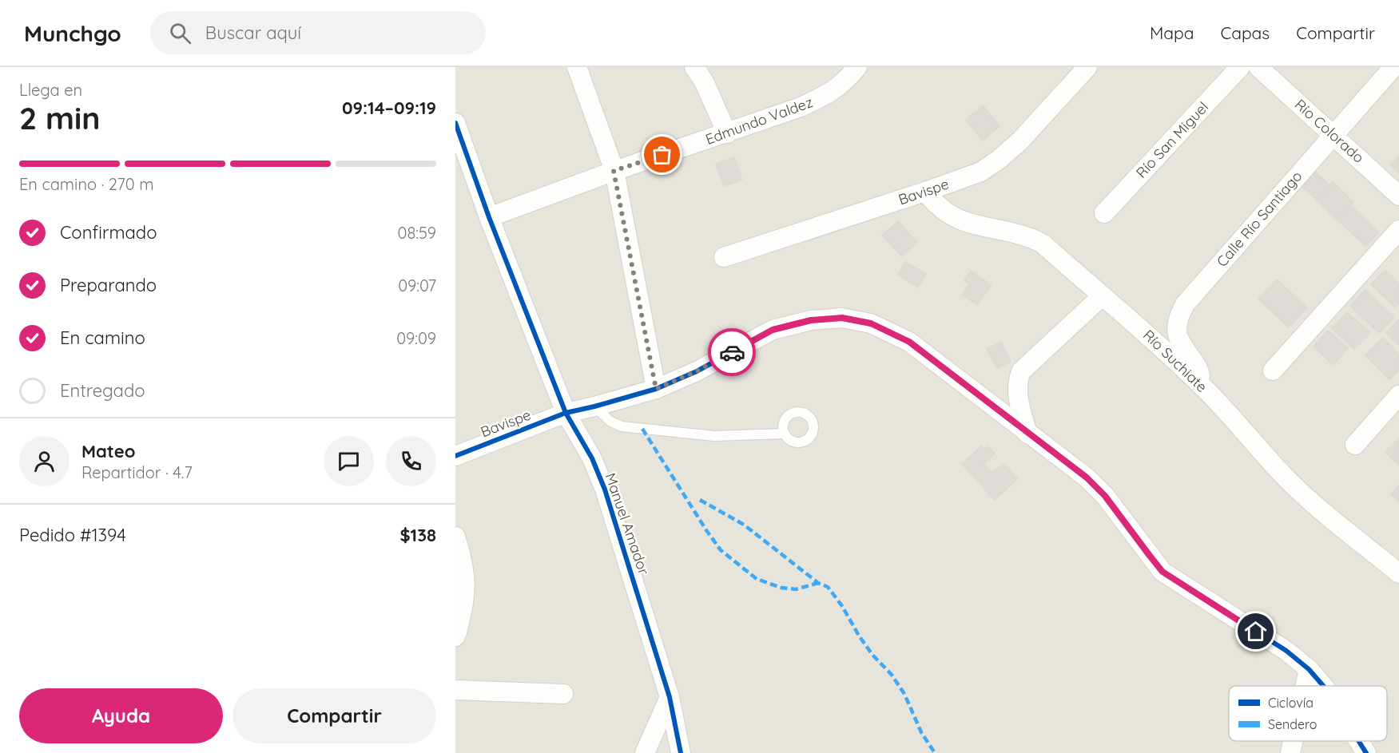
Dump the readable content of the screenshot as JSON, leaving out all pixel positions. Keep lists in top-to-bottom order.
{
  "streets": {
    "street": [
      "Edmundo Valdez",
      "Río Colorado",
      "Río San Miguel",
      "Bavispe",
      "Calle Río Santiago",
      "Río Suchiate",
      "Manuel Amador"
    ]
  },
  "crossings": [
    ["Edmundo Valdez", "Manuel Amador"],
    ["Río Colorado", "Calle Río Santiago"],
    ["Bavispe", "Río Suchiate"],
    ["Bavispe", "Manuel Amador"],
    ["Calle Río Santiago", "Río Suchiate"]
  ],
  "legend": ["Ciclovía", "Sendero"],
  "page": {
    "header": "Munchgo",
    "search": "Buscar aquí",
    "nav": ["Mapa", "Capas", "Compartir"],
    "heading": ["2 min", "Llega en", "09:14–09:19"],
    "panel": [
      "Mateo",
      "Repartidor · 4.7",
      "Pedido #1394",
      "$138"
    ],
    "bar": "En camino · 270 m",
    "list": [
      ["Confirmado", "08:59"],
      ["Preparando", "09:07"],
      ["En camino", "09:09"],
      "Entregado"
    ],
    "buttons": ["Ayuda", "Compartir"]
  }
}
